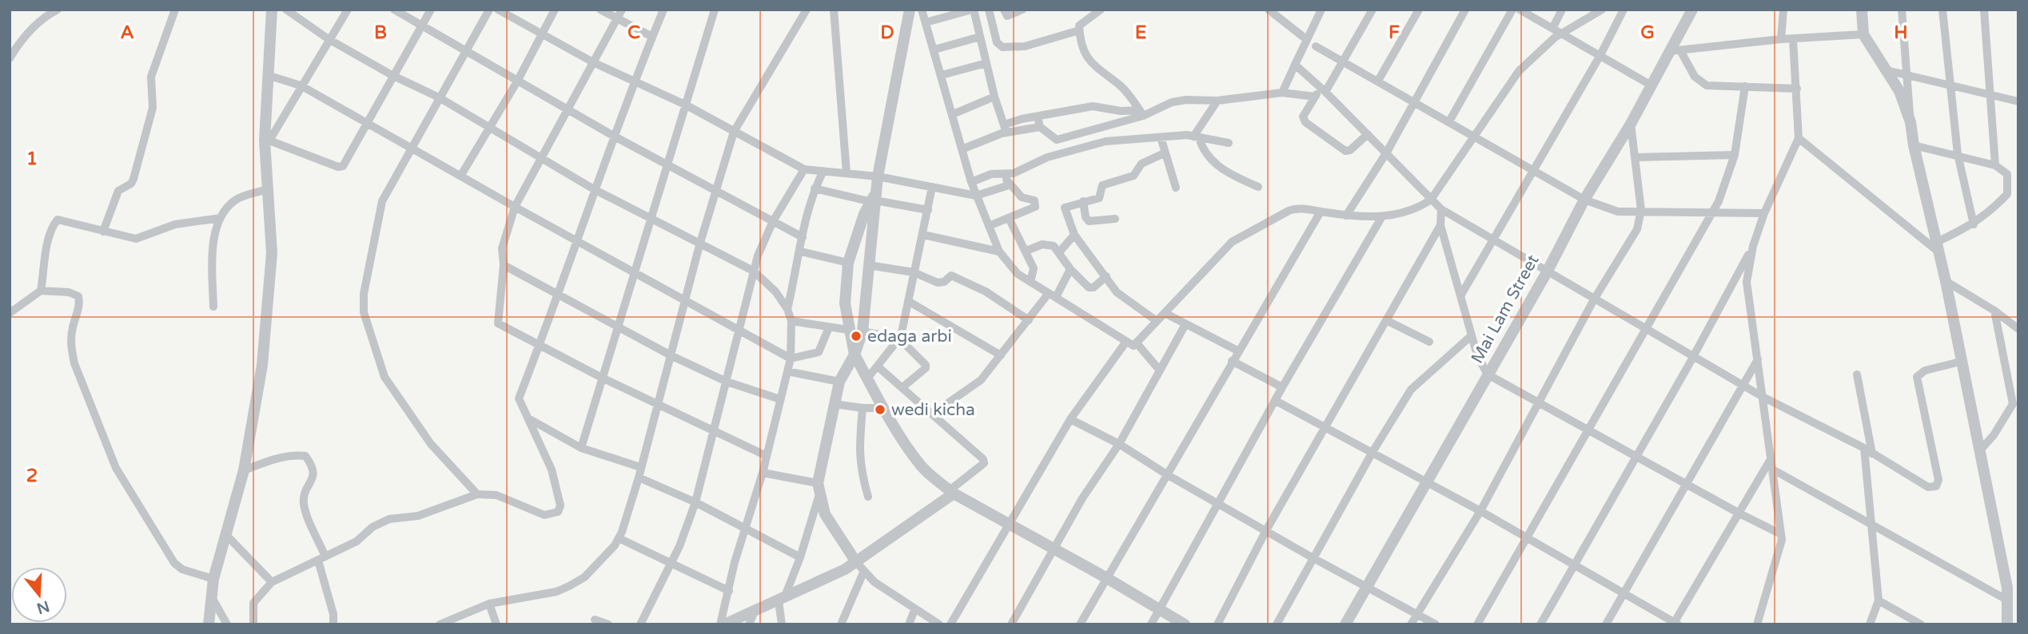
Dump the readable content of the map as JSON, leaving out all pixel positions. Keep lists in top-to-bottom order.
{
  "streets": {
    "street": ["Mai Lam Street"]
  },
  "places": ["edaga arbi", "wedi kicha"],
  "north": "bottom",
  "grid": {
    "columns": [
      "A",
      "B",
      "C",
      "D",
      "E",
      "F",
      "G",
      "H"
    ],
    "rows": ["1", "2"]
  }
}
